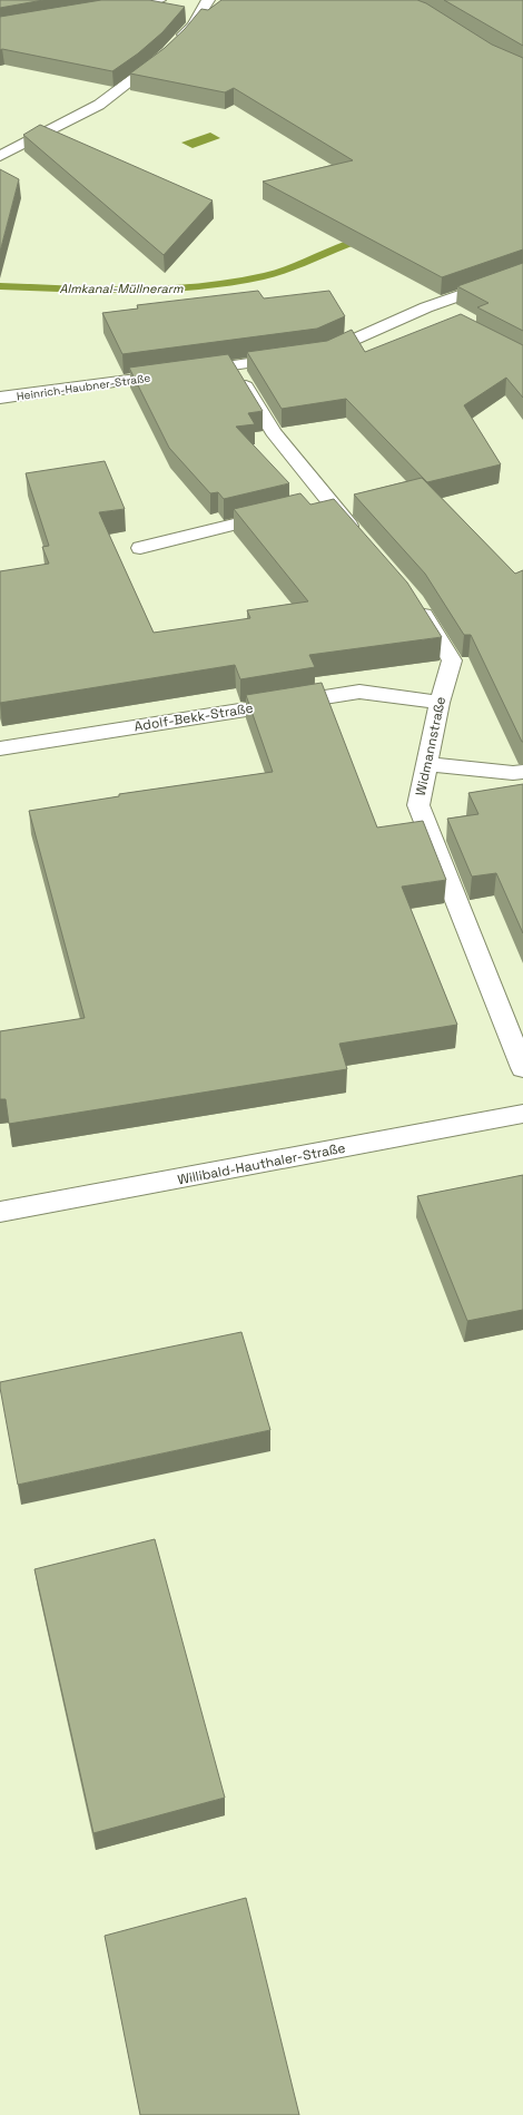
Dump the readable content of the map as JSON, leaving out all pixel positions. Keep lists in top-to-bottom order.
{
  "streets": {
    "street": [
      "Heinrich-Haubner-Straße",
      "Adolf-Bekk-Straße",
      "Widmannstraße",
      "Willibald-Hauthaler-Straße"
    ]
  },
  "crossings": [
    ["Adolf-Bekk-Straße", "Widmannstraße"]
  ],
  "water": ["Almkanal-Müllnerarm"]
}
